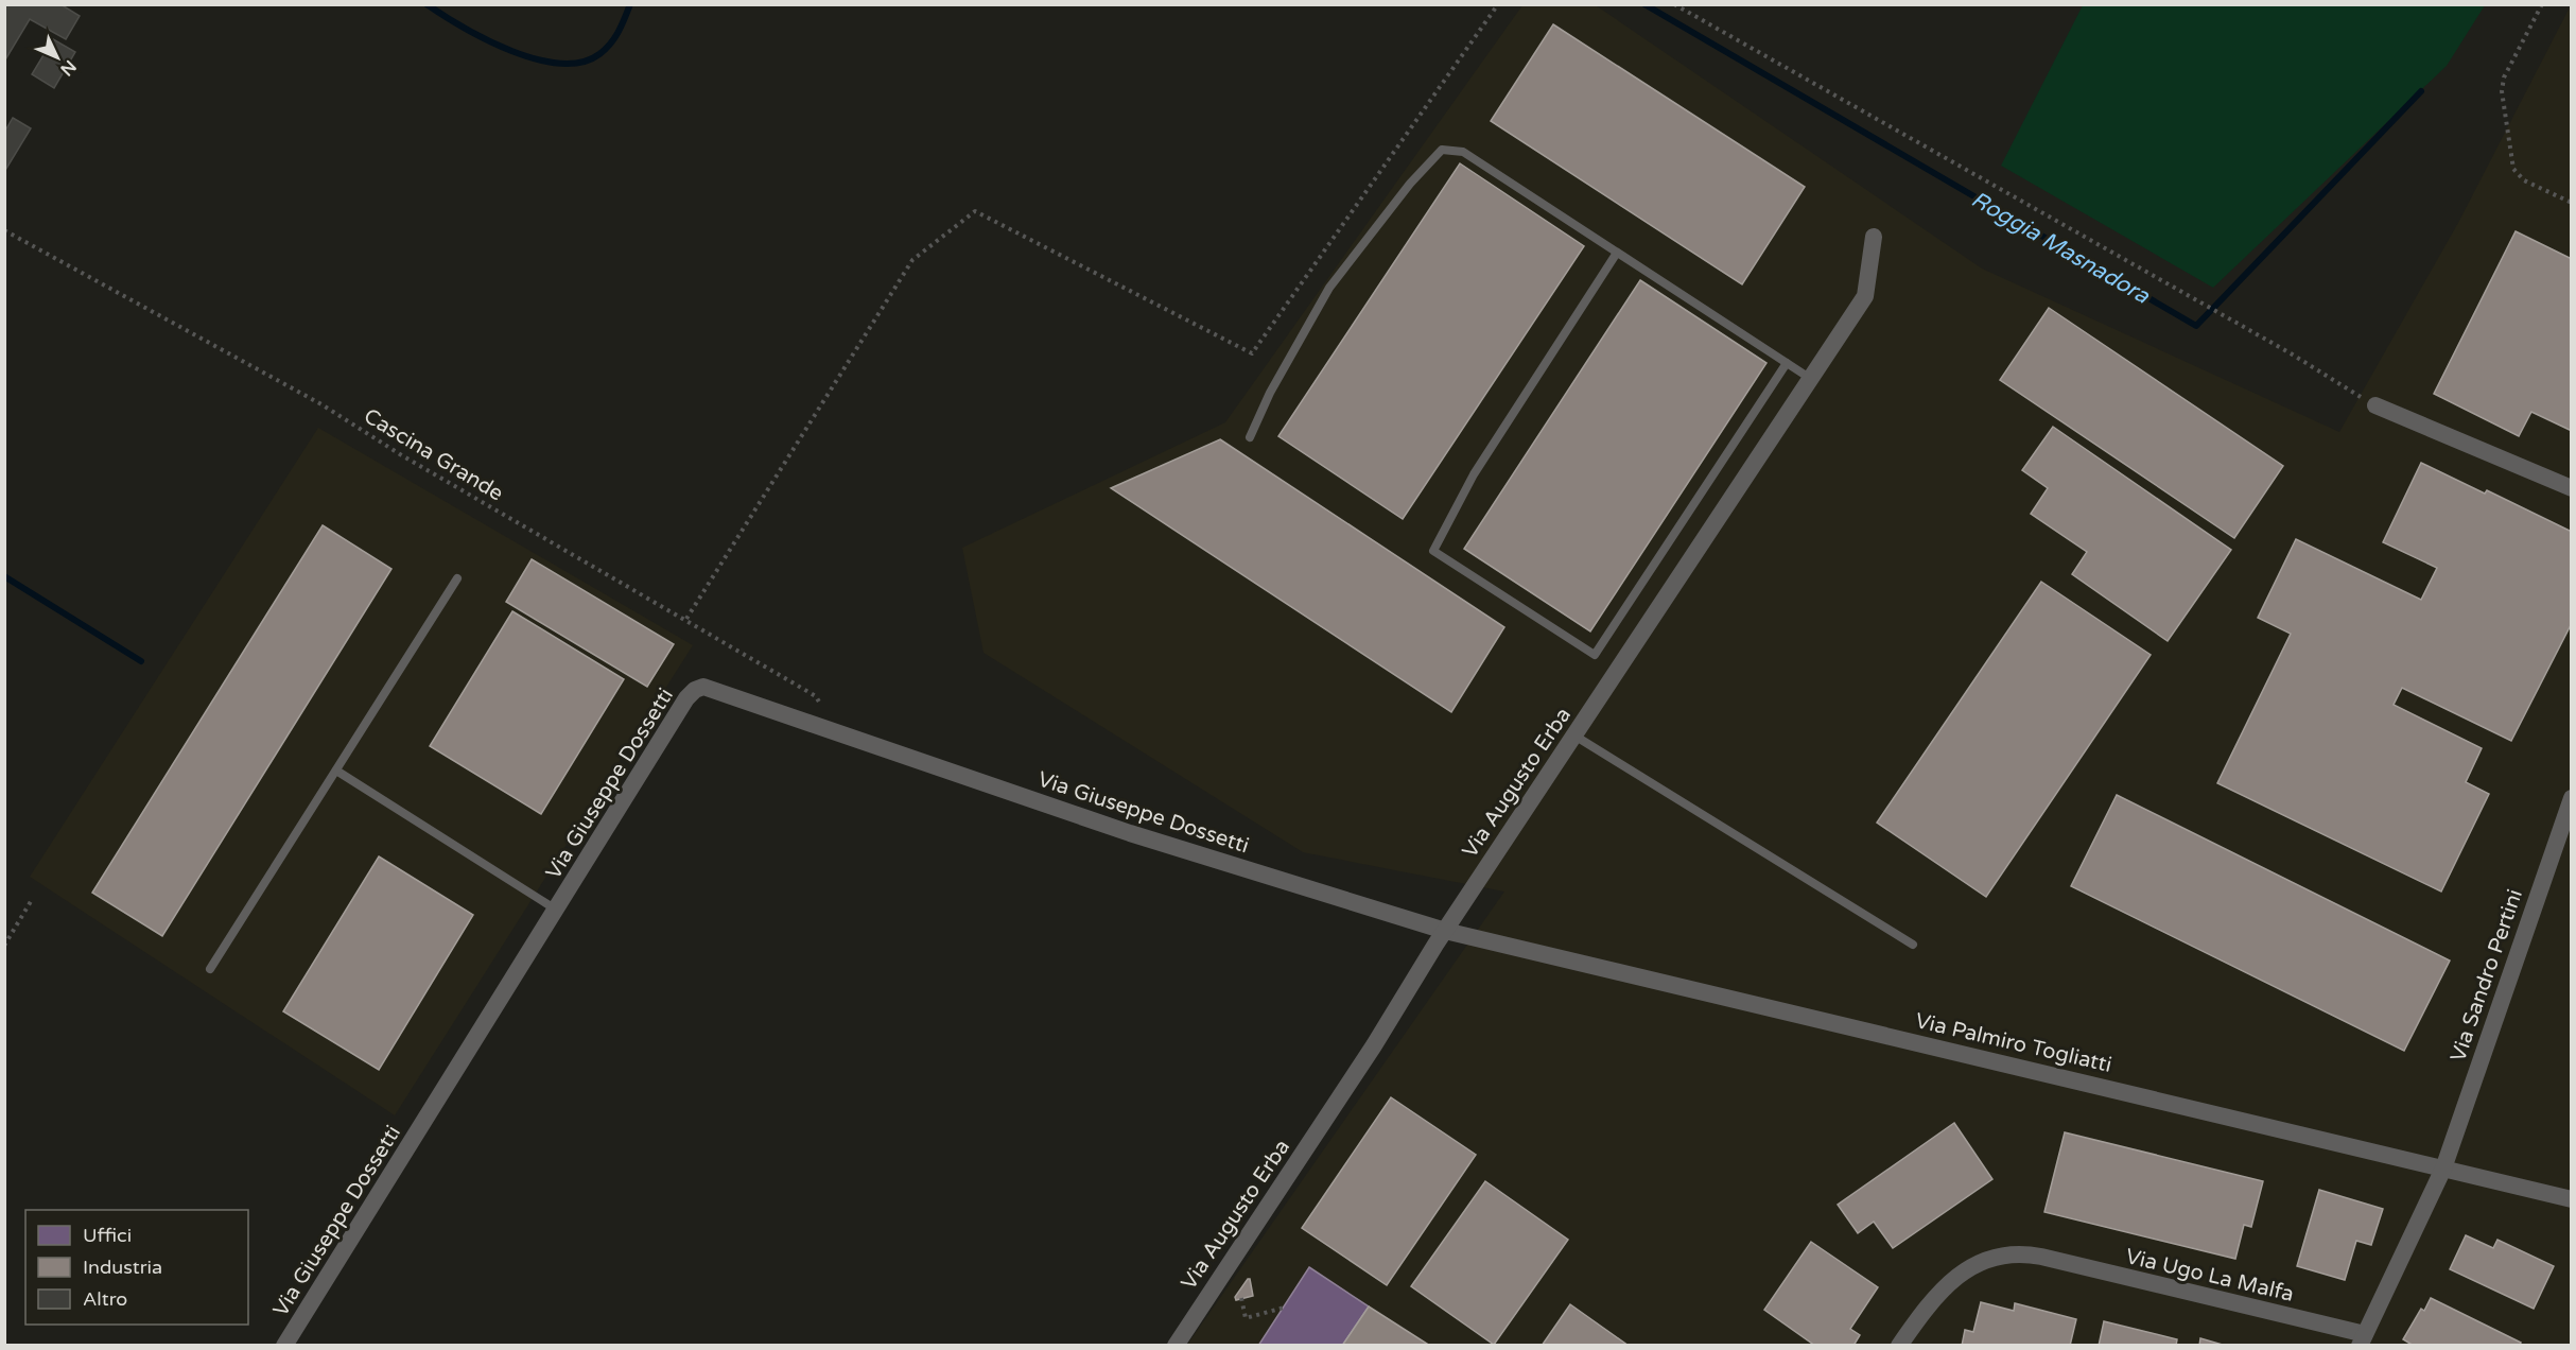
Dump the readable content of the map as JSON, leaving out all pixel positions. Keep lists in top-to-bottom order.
{
  "streets": {
    "street": [
      "Via Augusto Erba",
      "Via Giuseppe Dossetti",
      "Via Sandro Pertini",
      "Via Palmiro Togliatti",
      "Via Ugo La Malfa"
    ],
    "path": ["Cascina Grande"]
  },
  "crossings": [
    ["Cascina Grande", "Via Giuseppe Dossetti"],
    ["Via Augusto Erba", "Via Giuseppe Dossetti"],
    ["Via Augusto Erba", "Via Palmiro Togliatti"],
    ["Via Giuseppe Dossetti", "Via Palmiro Togliatti"],
    ["Via Sandro Pertini", "Via Palmiro Togliatti"],
    ["Via Sandro Pertini", "Via Ugo La Malfa"],
    ["Via Palmiro Togliatti", "Via Ugo La Malfa"]
  ],
  "water": ["Roggia Masnadora"],
  "legend": ["Uffici", "Industria", "Altro"],
  "north": "bottom right"
}
